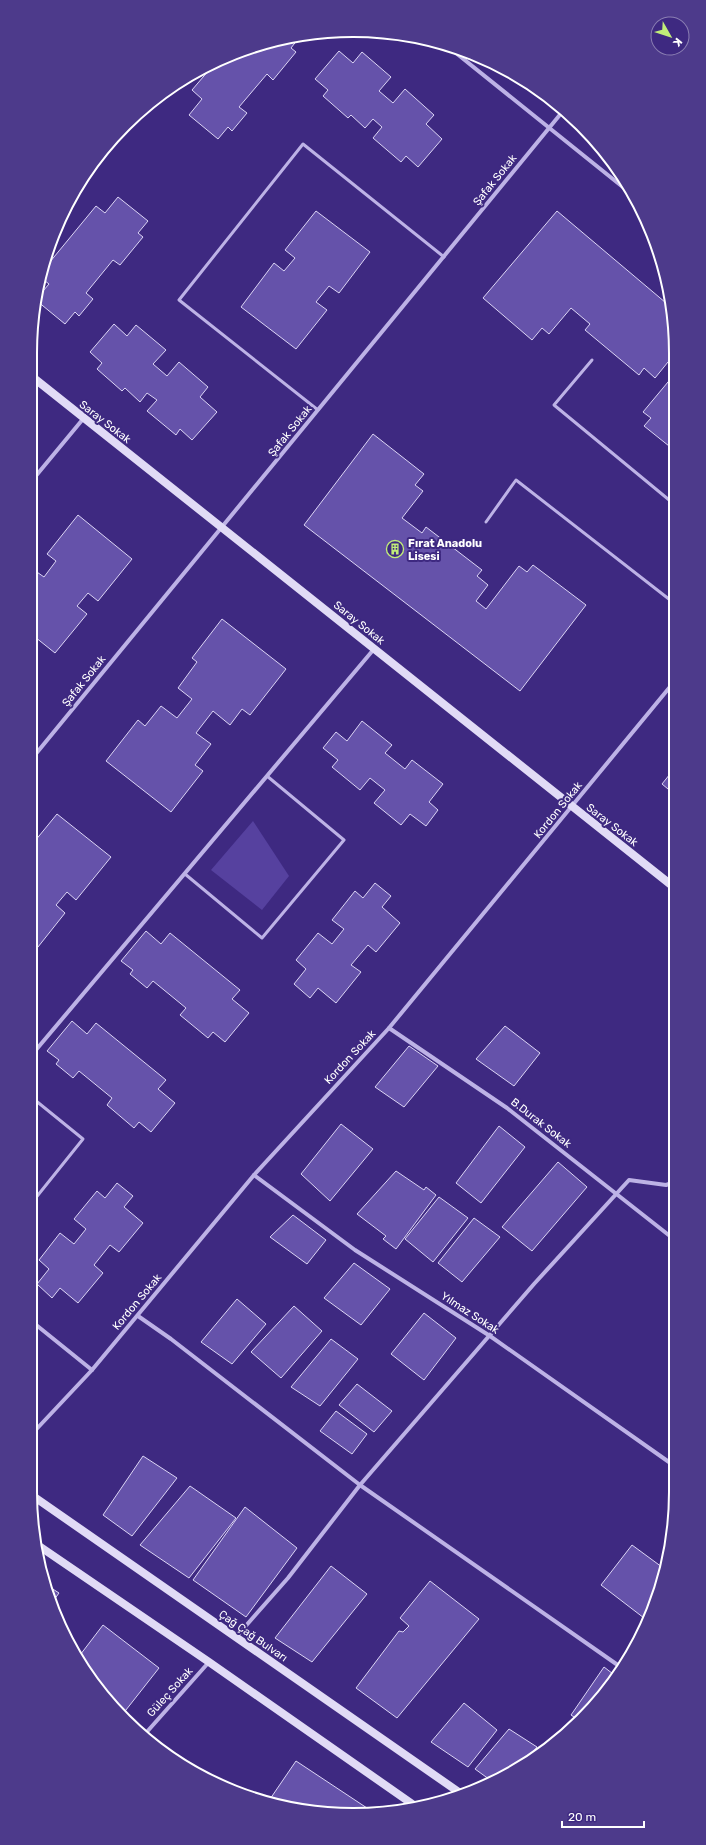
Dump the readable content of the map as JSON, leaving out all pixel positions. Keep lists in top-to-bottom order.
{
  "streets": {
    "main road": ["Saray Sokak", "Çağ Çağ Bulvarı"],
    "street": [
      "Şafak Sokak",
      "Kordon Sokak",
      "B.Durak Sokak",
      "Yılmaz Sokak",
      "Güleç Sokak"
    ]
  },
  "crossings": [
    ["Şafak Sokak", "Saray Sokak"],
    ["Saray Sokak", "Kordon Sokak"],
    ["Kordon Sokak", "B.Durak Sokak"],
    ["Kordon Sokak", "Yılmaz Sokak"]
  ],
  "places": {
    "building": ["Fırat Anadolu Lisesi"]
  },
  "scale_bar": "20 m",
  "north": "bottom right"
}
